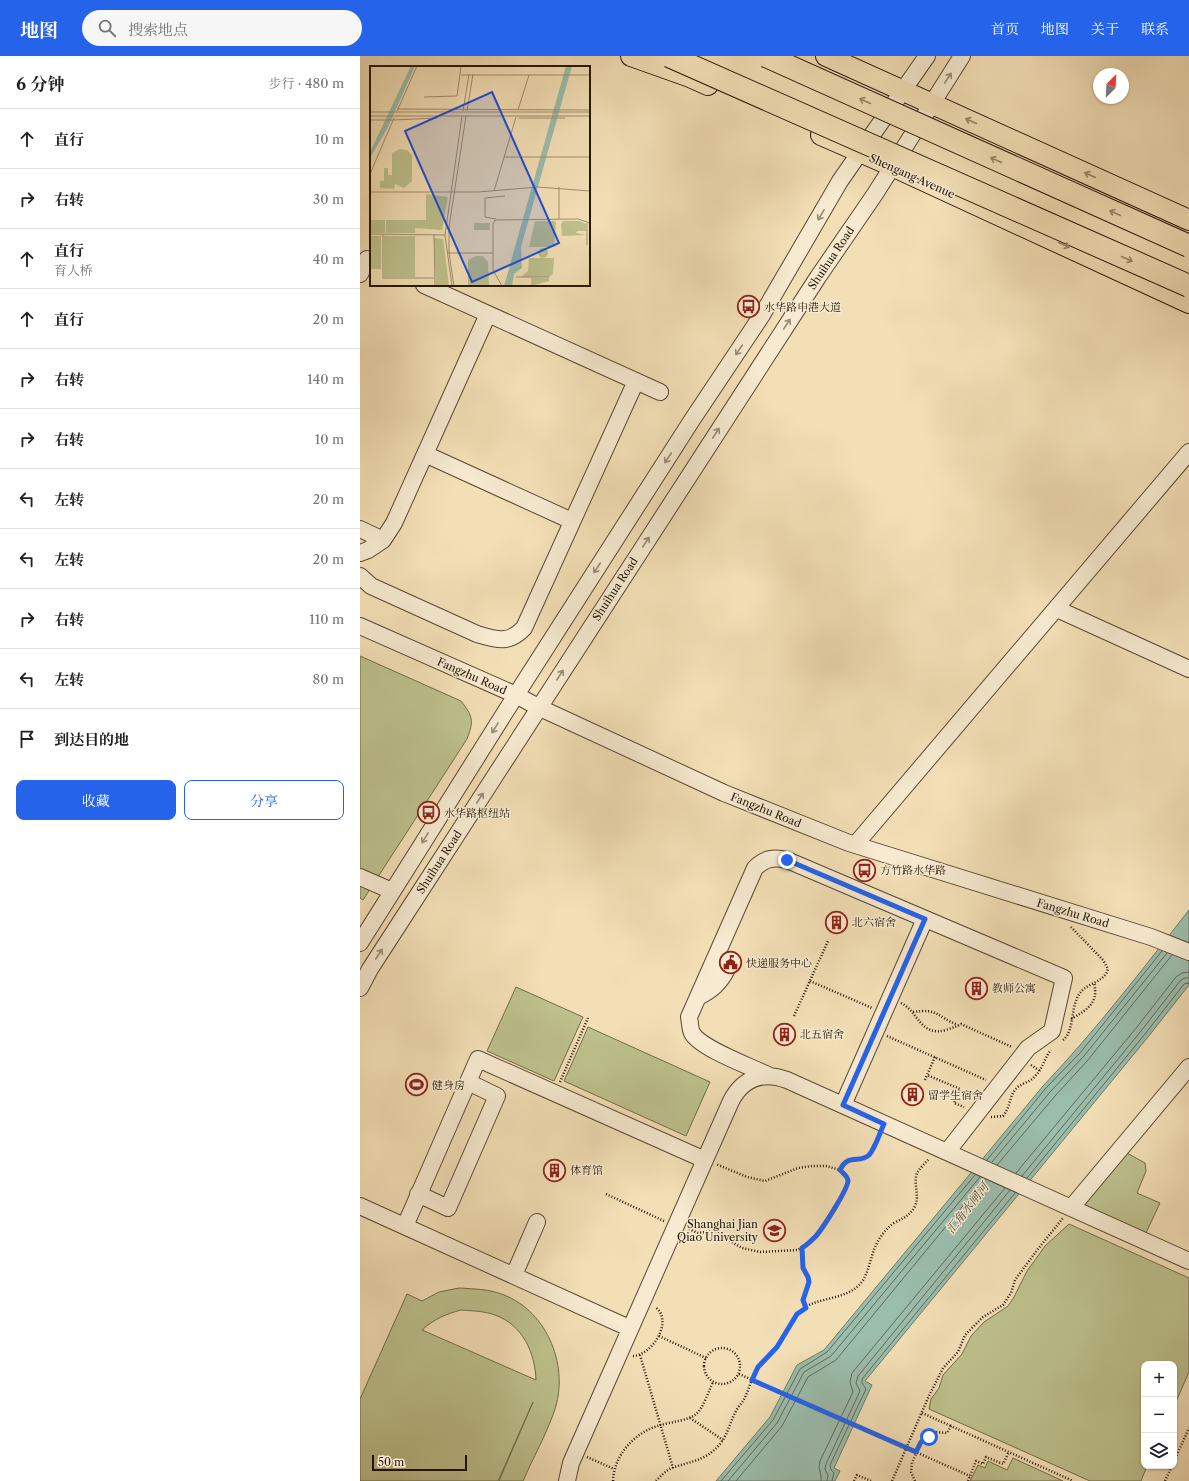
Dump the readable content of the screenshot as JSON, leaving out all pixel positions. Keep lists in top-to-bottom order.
{
  "streets": {
    "main road": ["Shengang Avenue"],
    "street": ["Shuihua Road", "Fangzhu Road"]
  },
  "crossings": [
    ["Shengang Avenue", "Shuihua Road"],
    ["Shuihua Road", "Fangzhu Road"]
  ],
  "water": ["汇角水闸河"],
  "places": {
    "bus stop": ["水华路申港大道", "水华路枢纽站", "方竹路水华路"],
    "building": [
      "北六宿舍",
      "教师公寓",
      "北五宿舍",
      "留学生宿舍",
      "体育馆"
    ],
    "public building": ["快递服务中心"],
    "sports": ["健身房"],
    "school or university": ["Shanghai Jian Qiao University"]
  },
  "scale_bar": "50 m",
  "north": "top right",
  "page": {
    "header": "地图",
    "search": "搜索地点",
    "nav": [
      "首页",
      "地图",
      "关于",
      "联系"
    ],
    "heading": ["6 分钟", "步行 · 480 m"],
    "list": [
      ["直行", "10 m"],
      ["右转", "30 m"],
      ["直行", "育人桥", "40 m"],
      ["直行", "20 m"],
      ["右转", "140 m"],
      ["右转", "10 m"],
      ["左转", "20 m"],
      ["左转", "20 m"],
      ["右转", "110 m"],
      ["左转", "80 m"],
      "到达目的地"
    ],
    "buttons": ["收藏", "分享"],
    "map_buttons": ["+", "−"],
    "scale": "50 m"
  }
}
